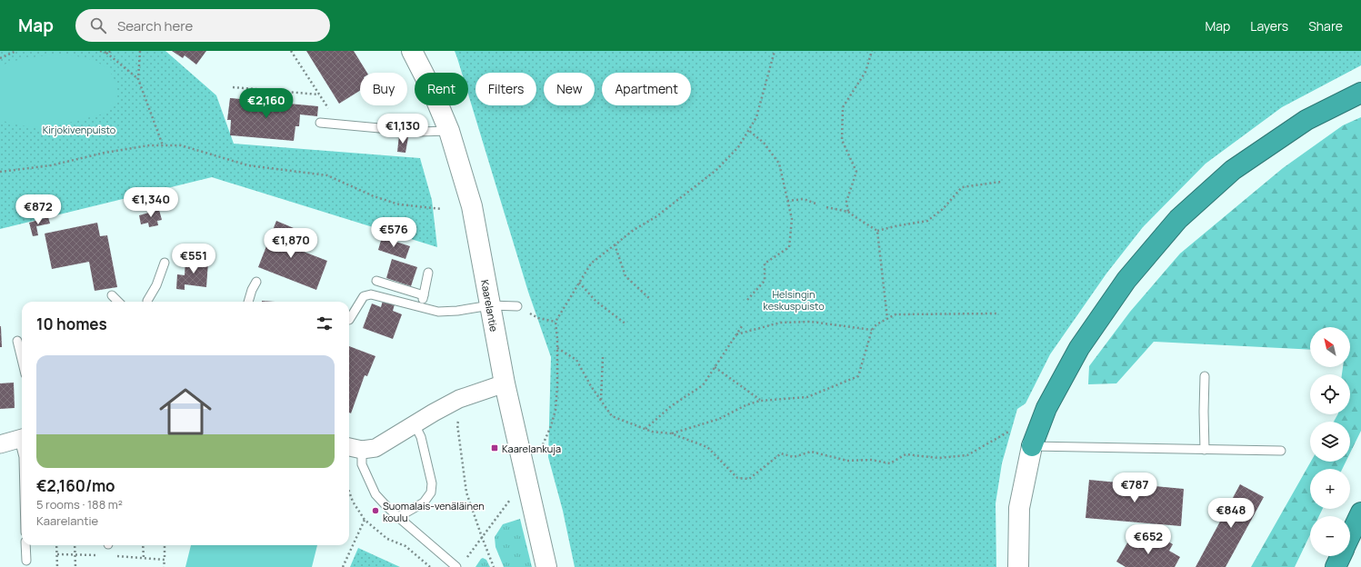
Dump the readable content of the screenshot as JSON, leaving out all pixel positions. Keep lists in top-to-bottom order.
{
  "streets": {
    "main road": ["Kaarelantie"]
  },
  "parks": ["Kirjokivenpuisto", "Helsingin keskuspuisto"],
  "places": {
    "transit": ["Kaarelankuja"],
    "other": ["Suomalais-venäläinen koulu"]
  },
  "north": "top left",
  "page": {
    "header": "Map",
    "search": "Search here",
    "nav": ["Map", "Layers", "Share"],
    "chip": [
      "Buy",
      "Rent",
      "Filters",
      "New",
      "Apartment"
    ],
    "price": [
      "€2,160",
      "€1,130",
      "€1,340",
      "€872",
      "€576",
      "€1,870",
      "€551",
      "€787",
      "€848",
      "€652"
    ],
    "heading": "10 homes",
    "map_buttons": ["+", "−"],
    "list": [
      {
        "name": "€2,160/mo",
        "note": "5 rooms · 188 m² · Kaarelantie"
      }
    ]
  }
}
